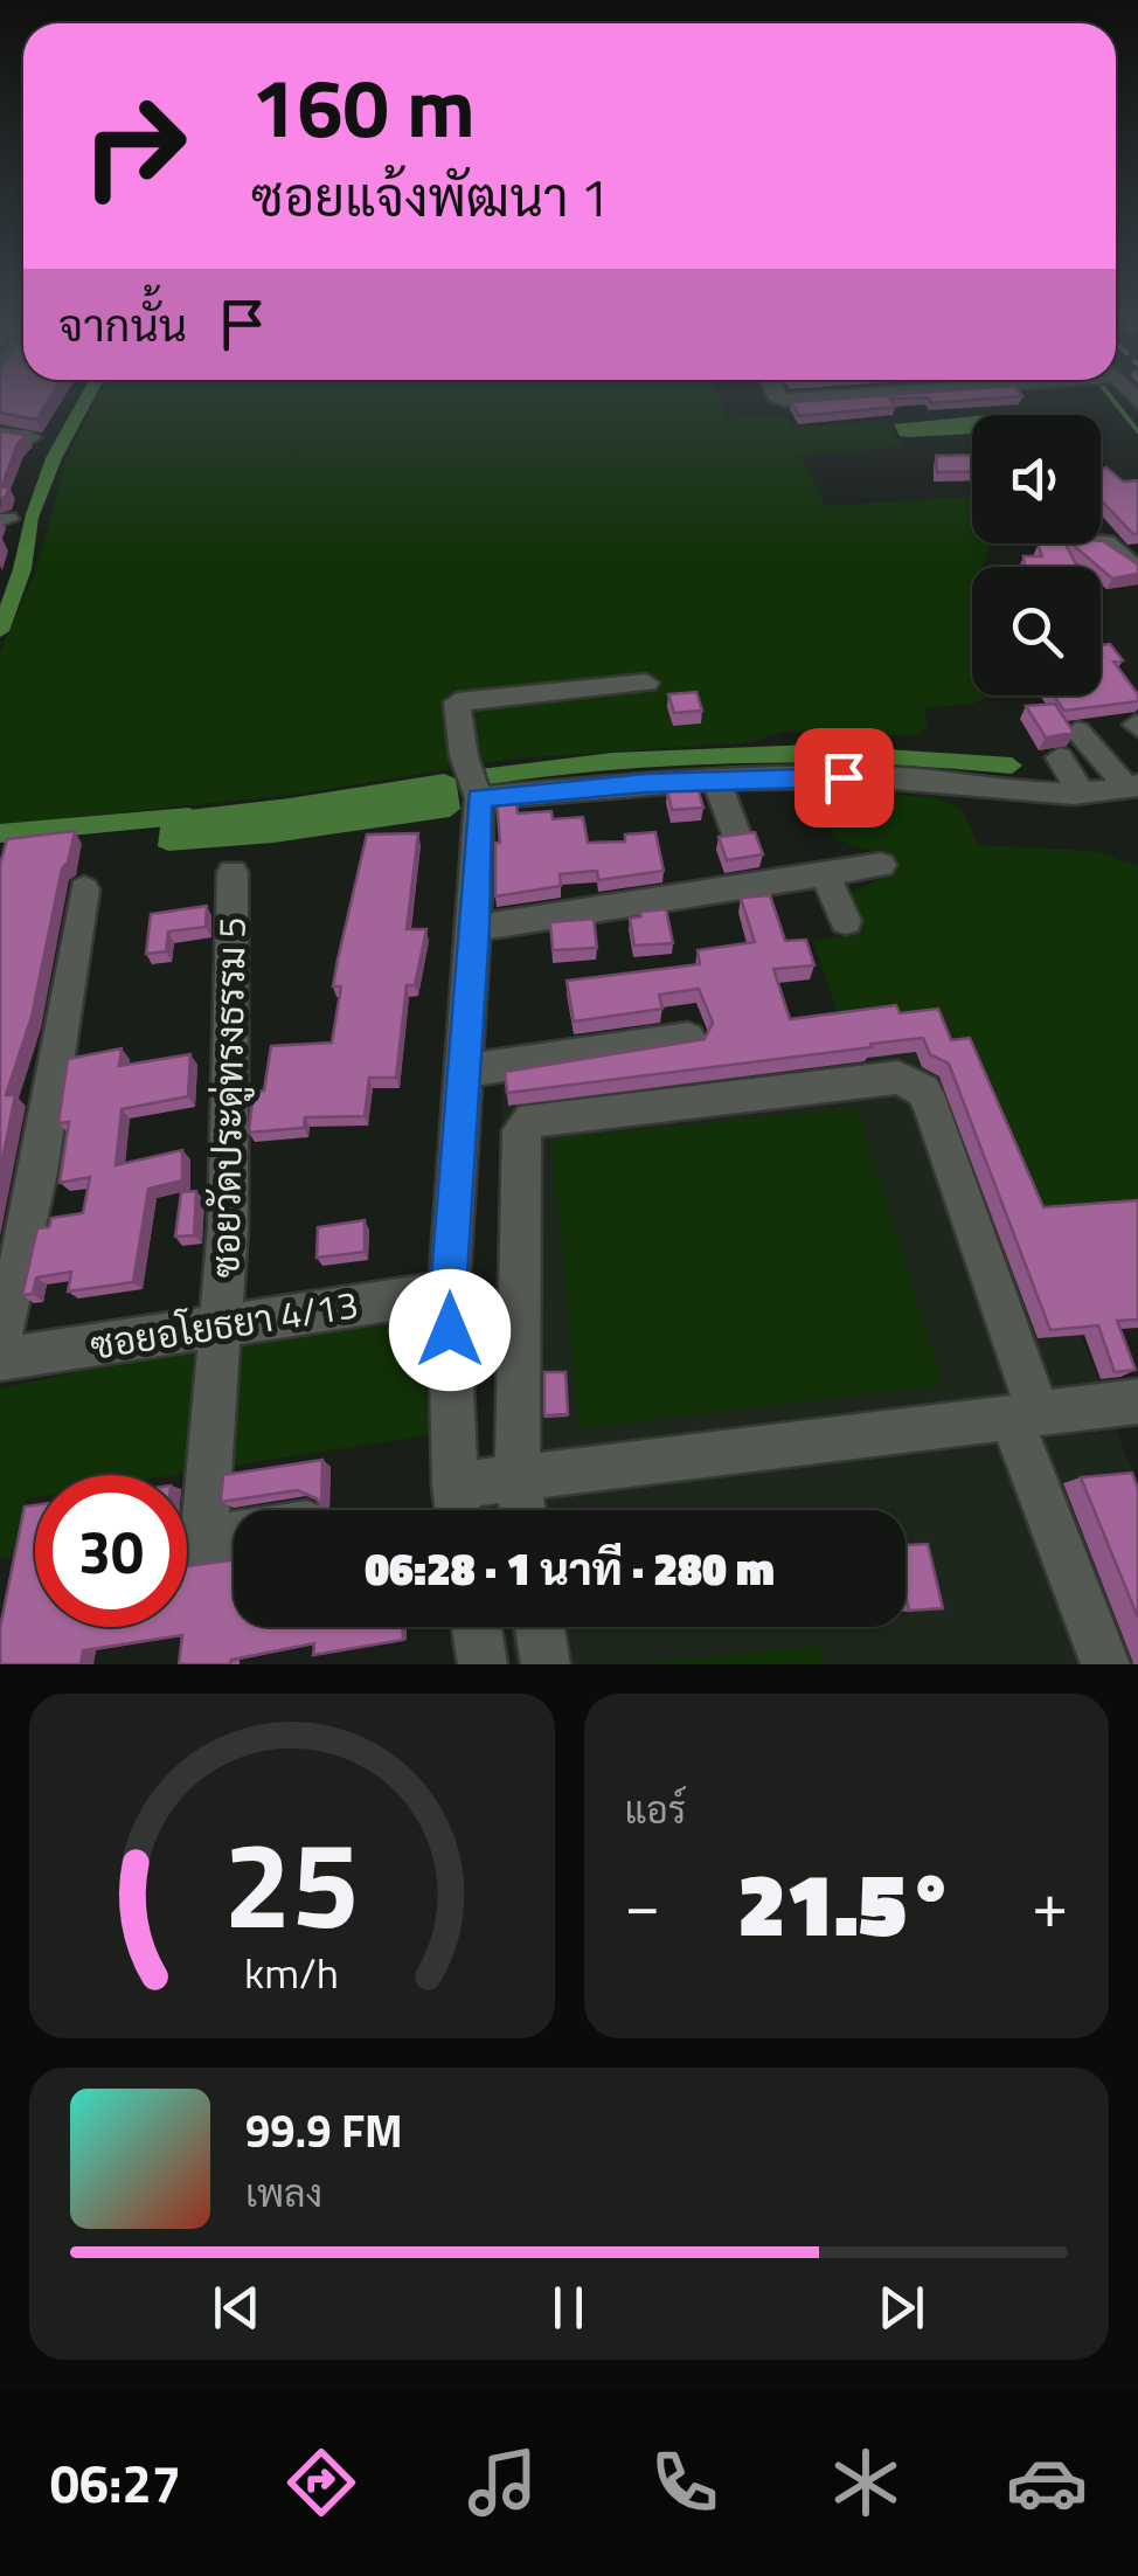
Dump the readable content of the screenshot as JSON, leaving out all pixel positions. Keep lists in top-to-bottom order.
{
  "streets": {
    "street": ["ซอยวัดประดู่ทรงธรรม 5", "ซอยอโยธยา 4/13"]
  },
  "crossings": [
    ["ซอยวัดประดู่ทรงธรรม 5", "ซอยอโยธยา 4/13"]
  ],
  "page": {
    "turn": ["160 m", "ซอยแจ้งพัฒนา 1"],
    "then": "จากนั้น",
    "limit": "30",
    "trip": "06:28 · 1 นาที · 280 m",
    "tile": "แอร์",
    "heat": ["−", "21.5°", "+"],
    "song": ["99.9 FM", "เพลง"],
    "tabs": "06:27",
    "gauge": ["25", "km/h"]
  }
}
